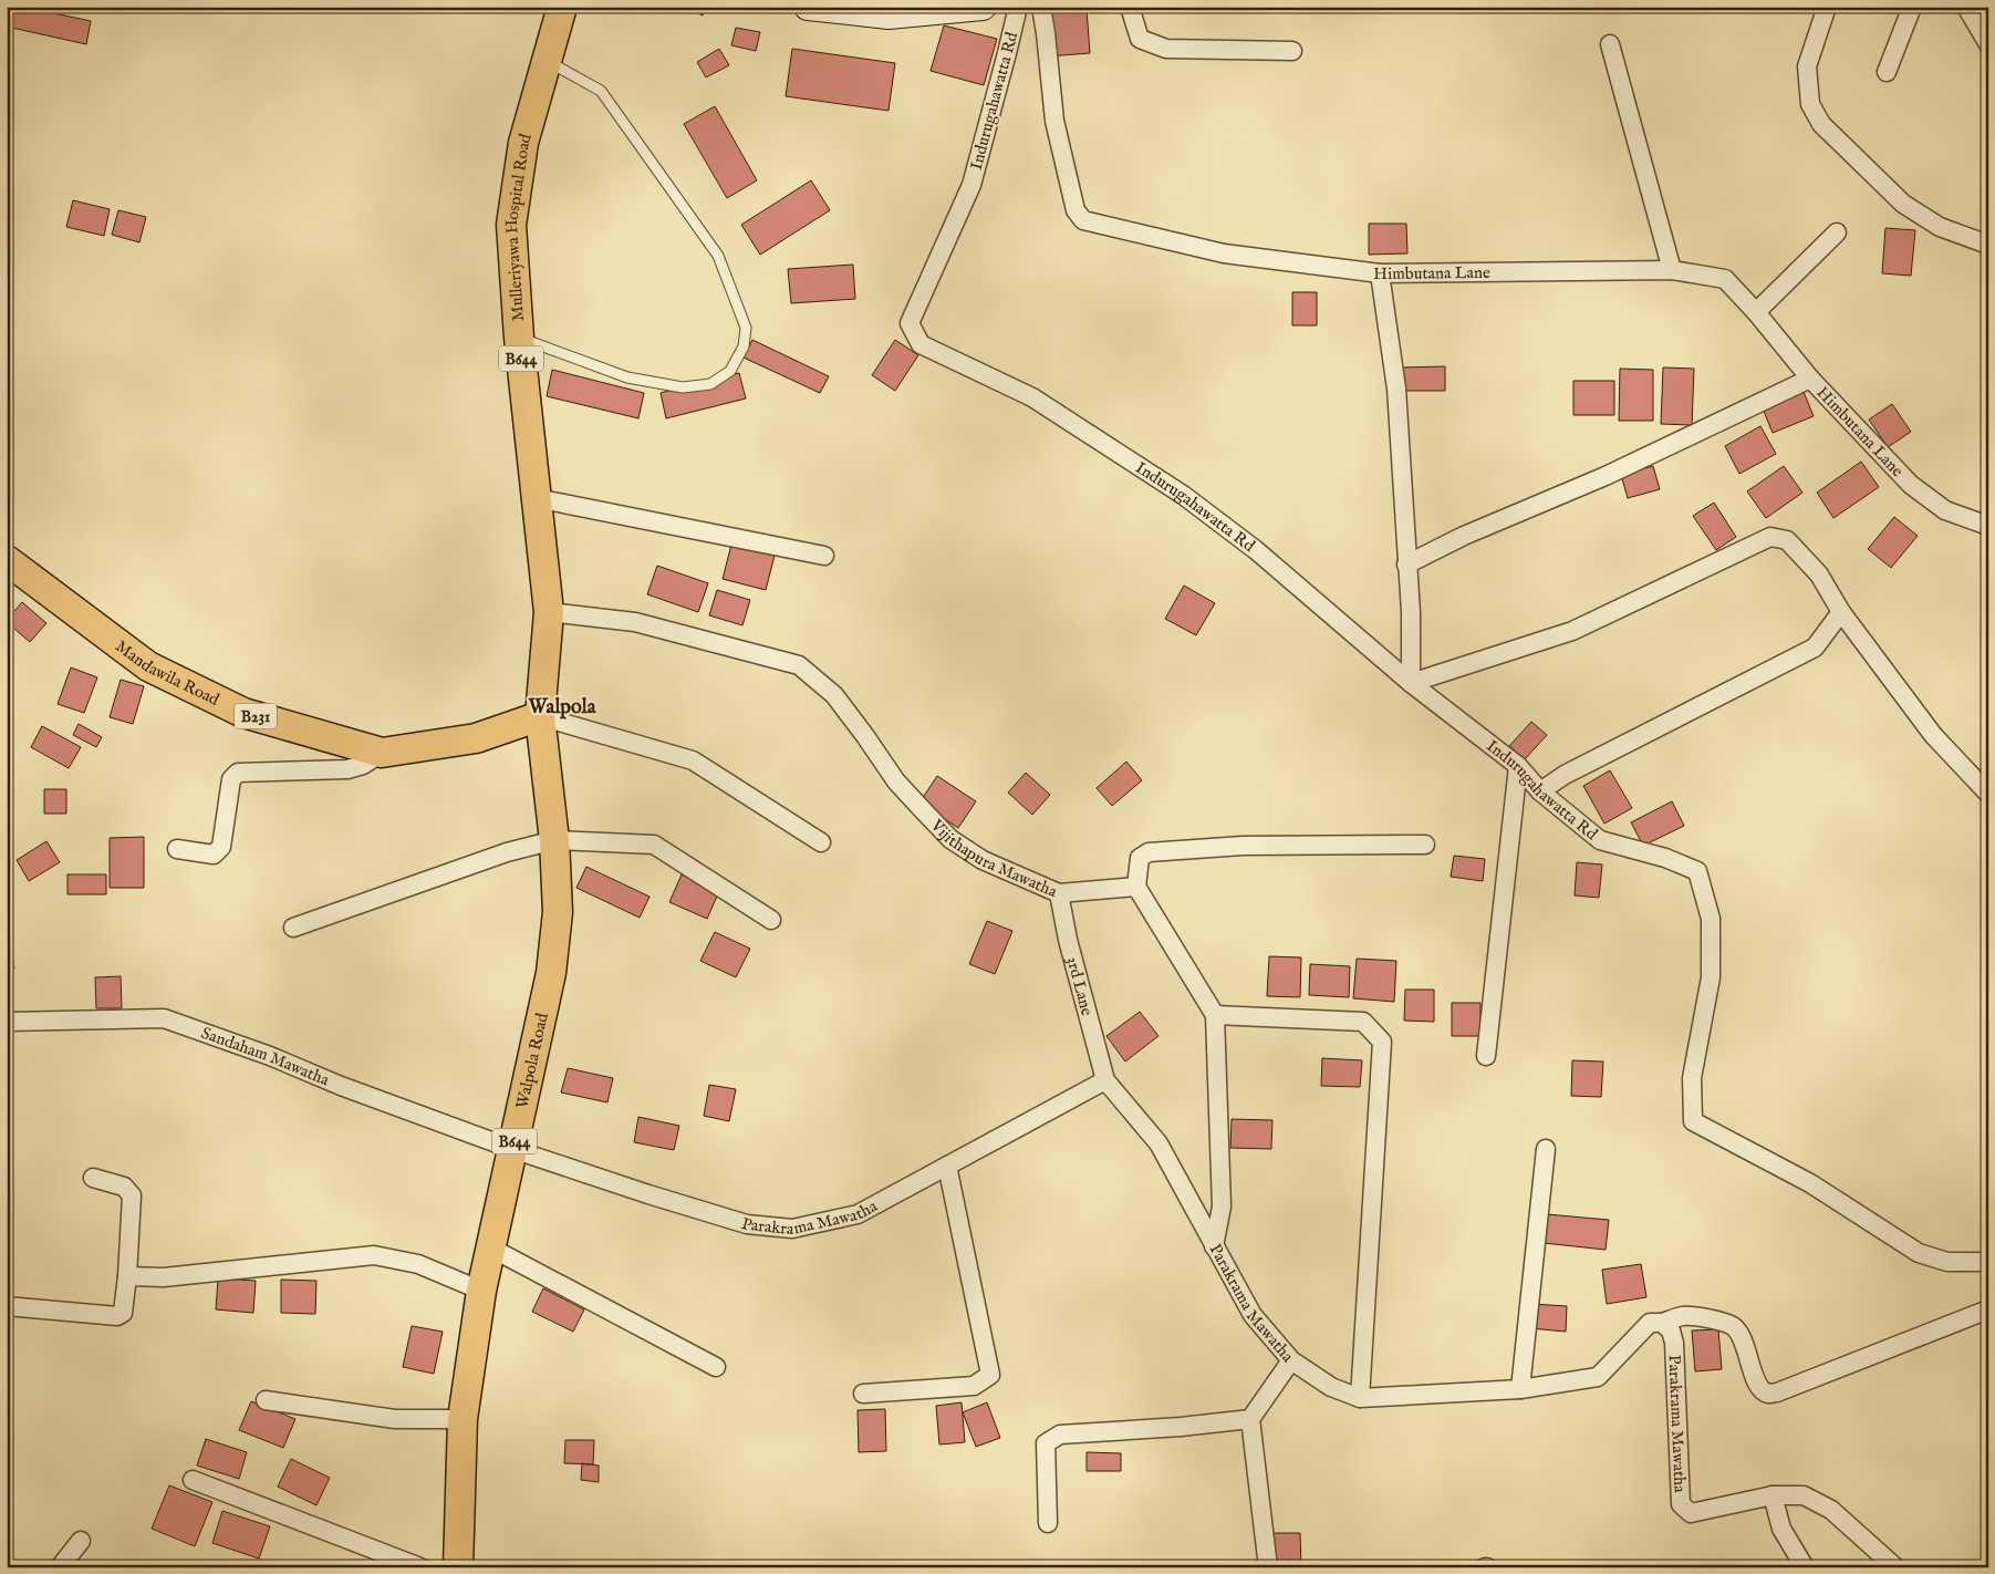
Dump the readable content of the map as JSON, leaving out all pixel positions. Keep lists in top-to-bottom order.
{
  "streets": {
    "main road": [
      "Mulleriyawa Hospital Road",
      "B644",
      "Mandawila Road",
      "B231",
      "Walpola Road"
    ],
    "street": [
      "Indurugahawatta Rd",
      "Himbutana Lane",
      "Vijithapura Mawatha",
      "3rd Lane",
      "Sandaham Mawatha",
      "Parakrama Mawatha"
    ]
  },
  "crossings": [
    ["Mulleriyawa Hospital Road", "Mandawila Road"],
    ["Mulleriyawa Hospital Road", "Vijithapura Mawatha"],
    ["Mulleriyawa Hospital Road", "Walpola Road"],
    ["Mandawila Road", "Walpola Road"],
    ["Vijithapura Mawatha", "3rd Lane"],
    ["3rd Lane", "Parakrama Mawatha"],
    ["Sandaham Mawatha", "Walpola Road"],
    ["Sandaham Mawatha", "Parakrama Mawatha"],
    ["Walpola Road", "Parakrama Mawatha"]
  ],
  "districts": ["Walpola"]
}
